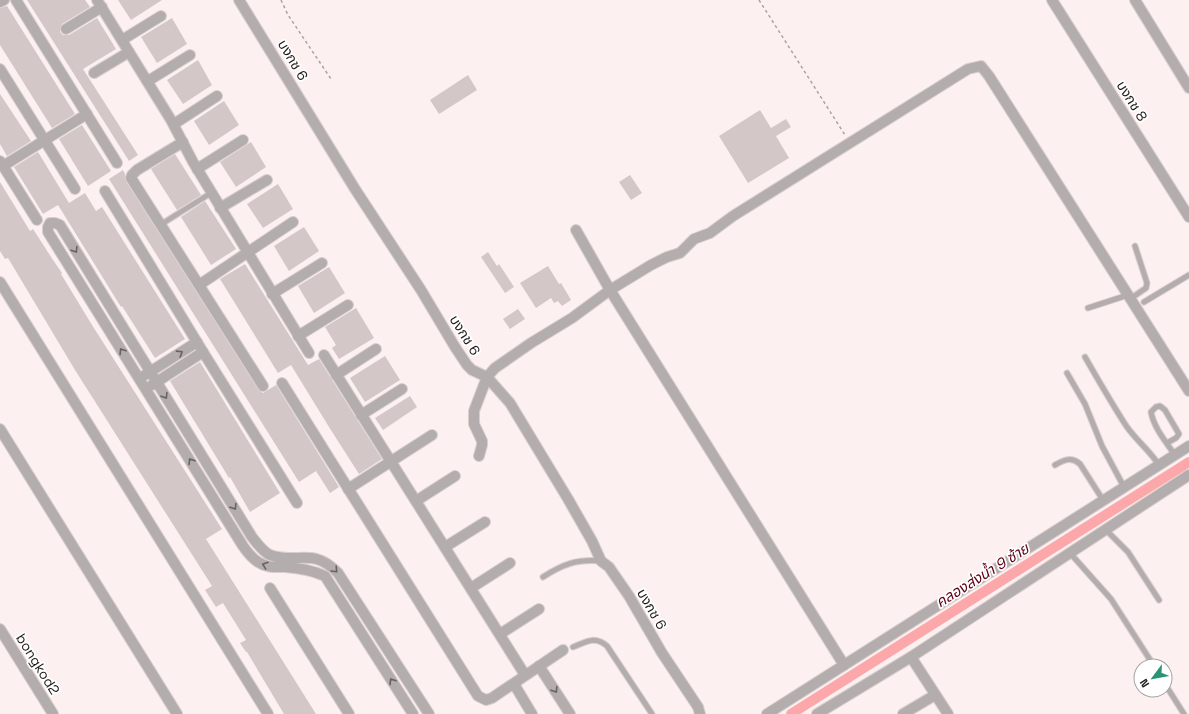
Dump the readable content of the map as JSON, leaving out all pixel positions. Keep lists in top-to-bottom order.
{
  "streets": {
    "street": ["บงกช 6", "บงกช 8", "bongkod2"]
  },
  "water": ["คลองส่งน้ำ 9 ซ้าย"],
  "north": "bottom left"
}
